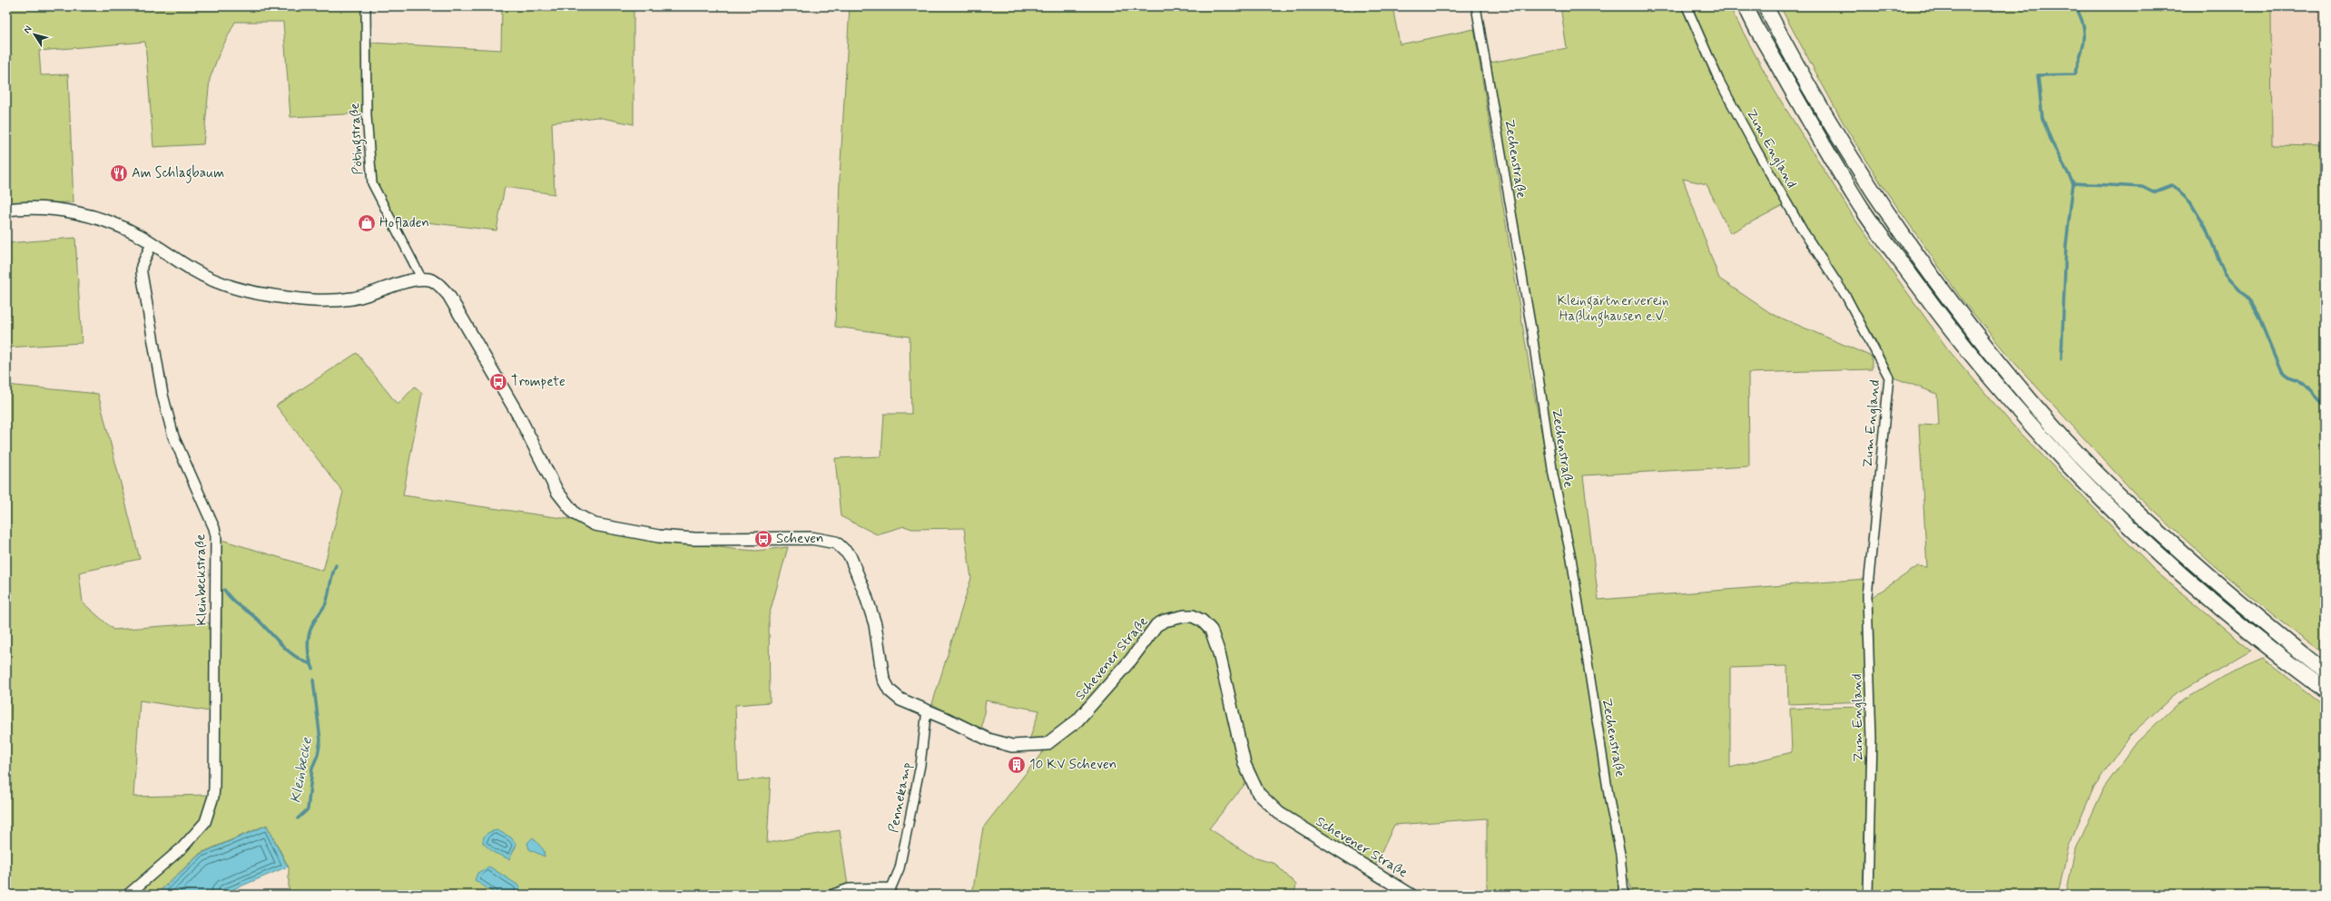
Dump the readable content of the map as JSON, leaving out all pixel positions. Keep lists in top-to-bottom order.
{
  "streets": {
    "main road": ["Schevener Straße"],
    "street": [
      "Pötingstraße",
      "Zum England",
      "Zechenstraße",
      "Kleinbeckstraße",
      "Pennekamp"
    ]
  },
  "crossings": [
    ["Pötingstraße", "Schevener Straße"],
    ["Schevener Straße", "Pennekamp"]
  ],
  "water": ["Kleinbecke"],
  "parks": ["Kleingärtnerverein Haßlinghausen e.V."],
  "places": {
    "restaurant": ["Am Schlagbaum"],
    "shop": ["Hofladen"],
    "bus stop": ["Trompete", "Scheven"],
    "building": ["10 KV Scheven"]
  },
  "north": "top left"
}
